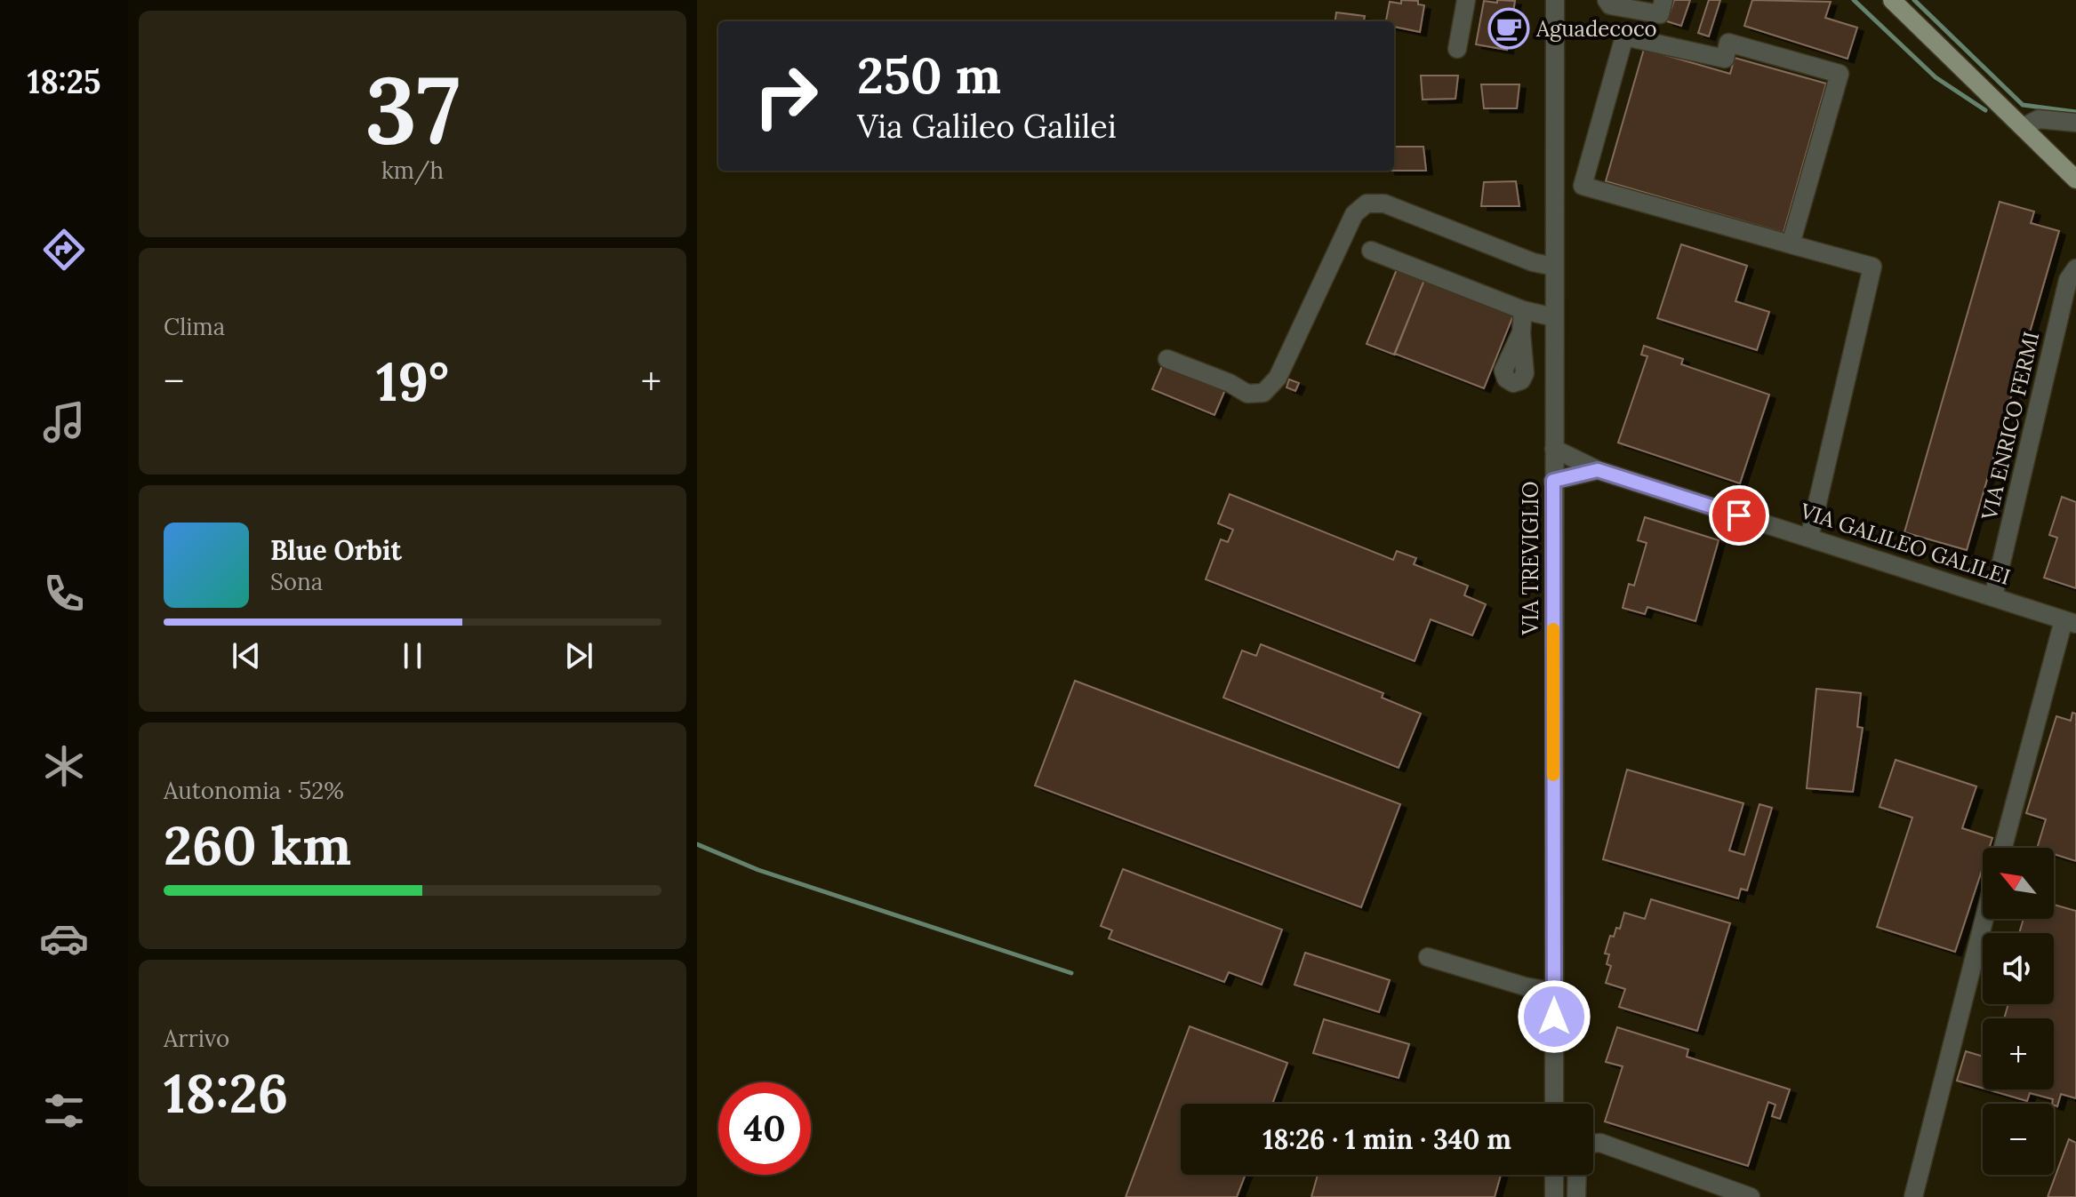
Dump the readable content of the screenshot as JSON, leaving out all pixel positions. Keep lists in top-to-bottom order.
{
  "streets": {
    "street": ["VIA ENRICO FERMI", "VIA GALILEO GALILEI", "VIA TREVIGLIO"]
  },
  "crossings": [
    ["VIA ENRICO FERMI", "VIA GALILEO GALILEI"],
    ["VIA GALILEO GALILEI", "VIA TREVIGLIO"]
  ],
  "places": {
    "cafe": ["Aguadecoco"]
  },
  "north": "top left",
  "page": {
    "tabs": "18:25",
    "tile": [
      ["37", "km/h"],
      "Clima",
      ["Autonomia · 52%", "260 km"],
      ["Arrivo", "18:26"]
    ],
    "turn": ["250 m", "Via Galileo Galilei"],
    "heat": ["−", "19°", "+"],
    "song": ["Blue Orbit", "Sona"],
    "map_buttons": ["+", "−"],
    "limit": "40",
    "trip": "18:26 · 1 min · 340 m"
  }
}
